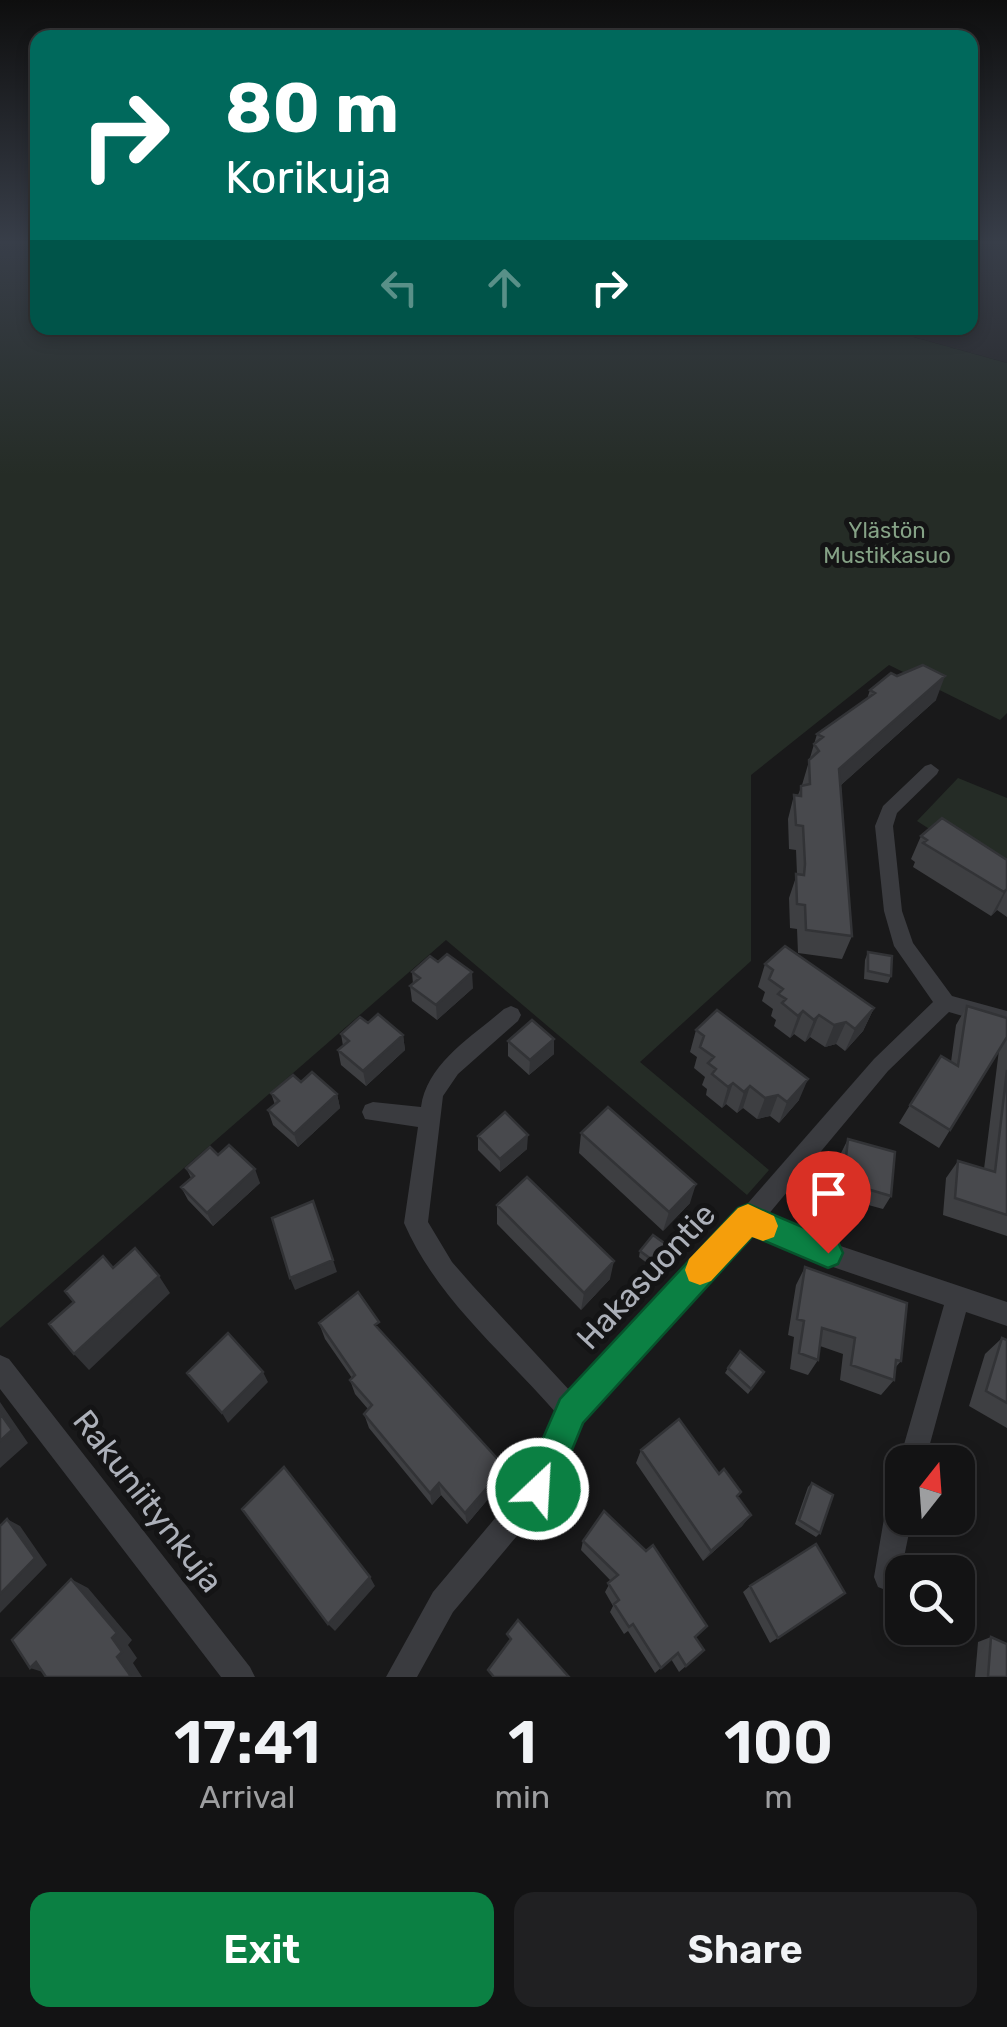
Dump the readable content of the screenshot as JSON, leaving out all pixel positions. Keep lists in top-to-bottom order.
{
  "streets": {
    "street": ["Hakasuontie", "Rakuniitynkuja"]
  },
  "parks": ["Ylästön Mustikkasuo"],
  "north": "top",
  "page": {
    "turn": ["80 m", "Korikuja"],
    "eta": [
      "17:41",
      "Arrival",
      "1",
      "min",
      "100",
      "m"
    ],
    "buttons": ["Exit", "Share"]
  }
}
